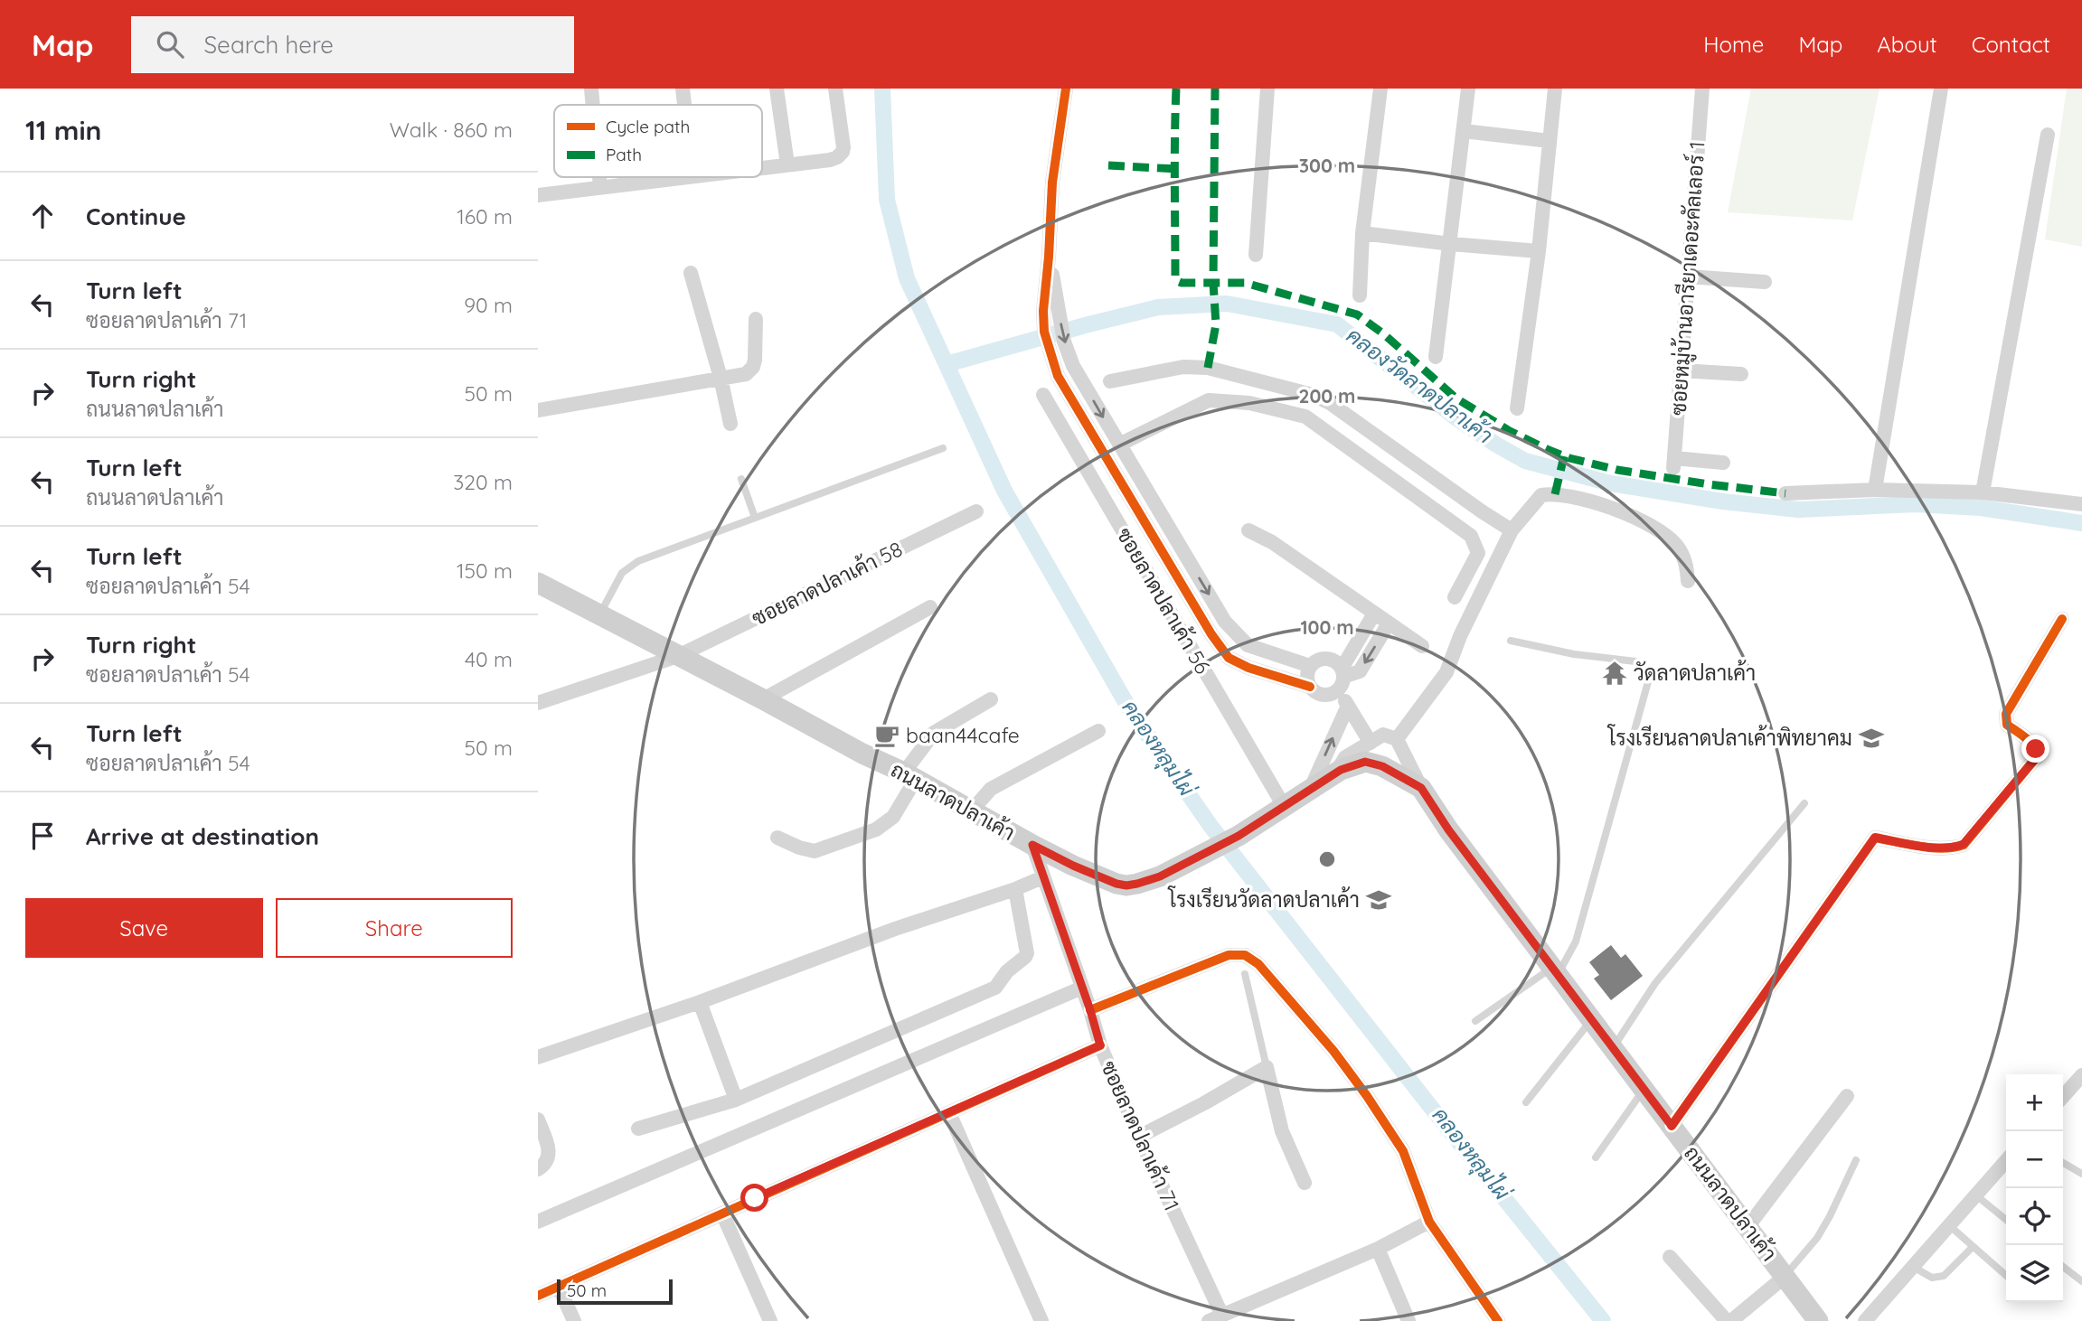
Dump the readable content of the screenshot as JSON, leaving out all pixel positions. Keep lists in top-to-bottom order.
{
  "streets": {
    "main road": ["ถนนลาดปลาเค้า"],
    "street": [
      "ซอยหมู่บ้านอารียาเดอะคัลเลอร์ 1",
      "ซอยลาดปลาเค้า 58",
      "ซอยลาดปลาเค้า 56",
      "ซอยลาดปลาเค้า 71"
    ]
  },
  "crossings": [
    ["ซอยลาดปลาเค้า 58", "ถนนลาดปลาเค้า"],
    ["ซอยลาดปลาเค้า 56", "ถนนลาดปลาเค้า"],
    ["ถนนลาดปลาเค้า", "ซอยลาดปลาเค้า 71"]
  ],
  "water": ["คลองวัดลาดปลาเค้า", "คลองหลุมไผ่"],
  "places": {
    "temple": ["วัดลาดปลาเค้า"],
    "cafe": ["baan44cafe"],
    "school or university": ["โรงเรียนลาดปลาเค้าพิทยาคม", "โรงเรียนวัดลาดปลาเค้า"]
  },
  "legend": ["Cycle path", "Path"],
  "scale_bar": "50 m",
  "page": {
    "header": "Map",
    "search": "Search here",
    "nav": [
      "Home",
      "Map",
      "About",
      "Contact"
    ],
    "heading": ["11 min", "Walk · 860 m"],
    "list": [
      ["Continue", "160 m"],
      ["Turn left", "ซอยลาดปลาเค้า 71", "90 m"],
      ["Turn right", "ถนนลาดปลาเค้า", "50 m"],
      ["Turn left", "ถนนลาดปลาเค้า", "320 m"],
      ["Turn left", "ซอยลาดปลาเค้า 54", "150 m"],
      ["Turn right", "ซอยลาดปลาเค้า 54", "40 m"],
      ["Turn left", "ซอยลาดปลาเค้า 54", "50 m"],
      "Arrive at destination"
    ],
    "buttons": ["Save", "Share"],
    "map_buttons": ["+", "−"],
    "scale": "50 m"
  },
  "rings": ["300 m", "200 m", "100 m"]
}
